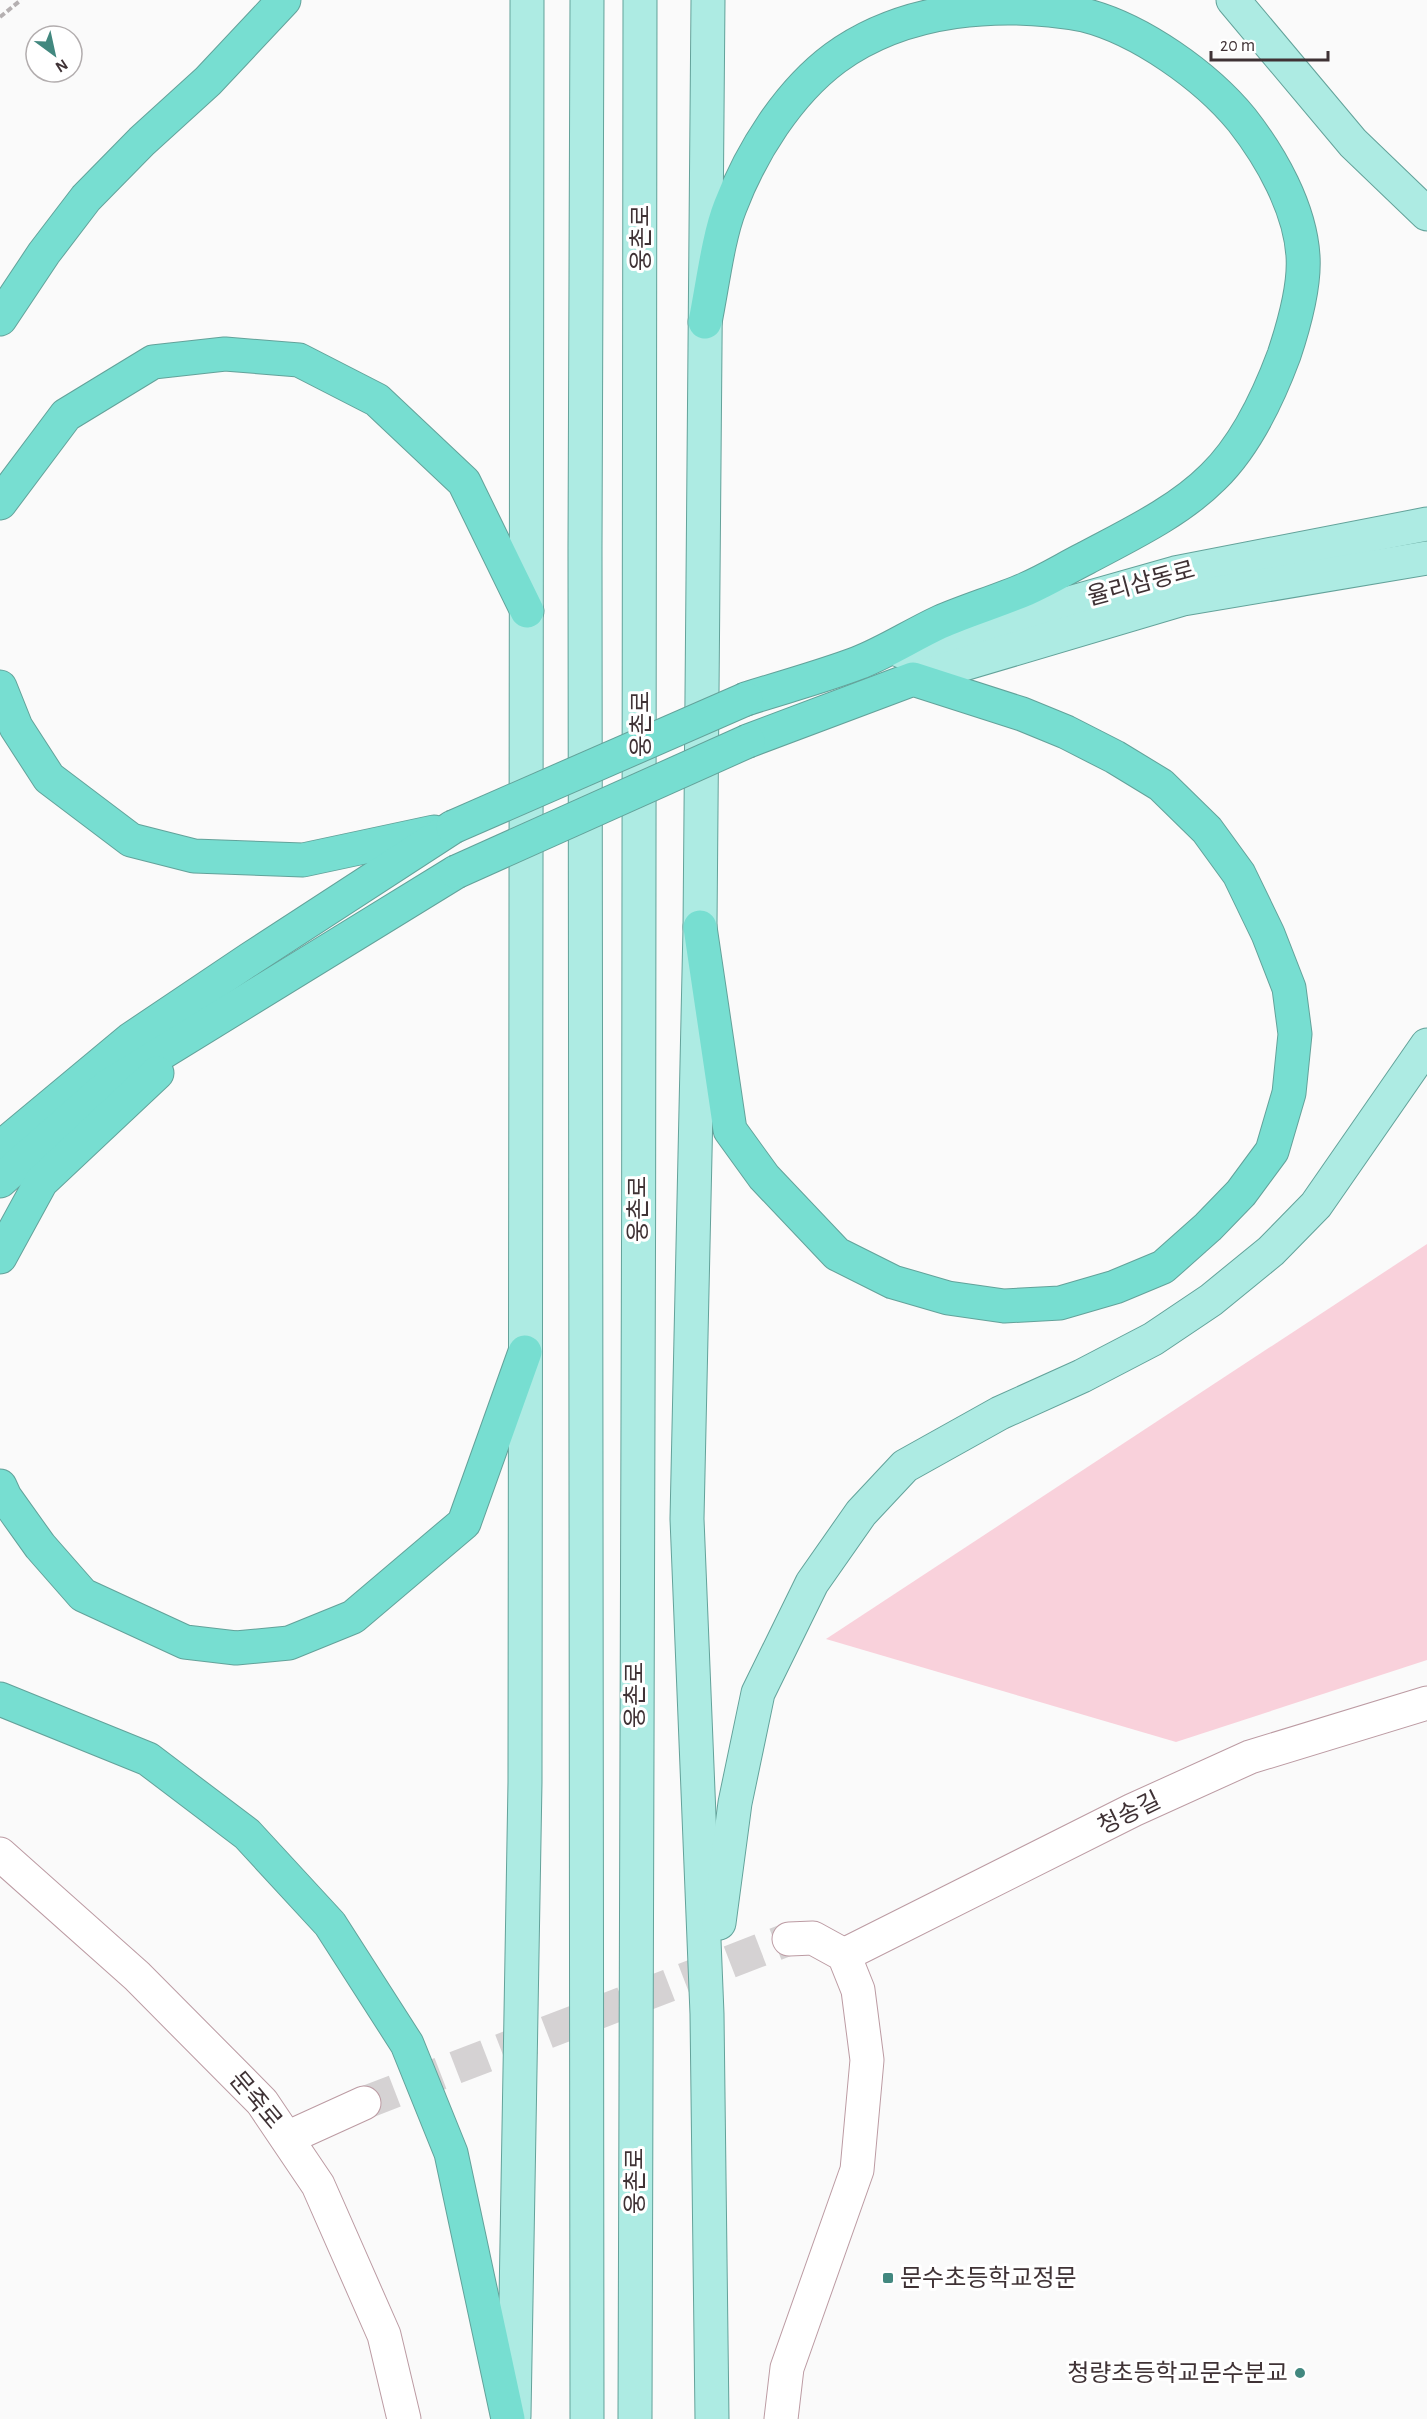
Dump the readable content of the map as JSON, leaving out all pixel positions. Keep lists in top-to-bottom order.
{
  "streets": {
    "main road": ["웅촌로", "율리삼동로"],
    "street": ["청송길", "문죽로"]
  },
  "places": {
    "transit": ["문수초등학교정문"],
    "other": ["청량초등학교문수분교"]
  },
  "scale_bar": "20 m",
  "north": "bottom right"
}
